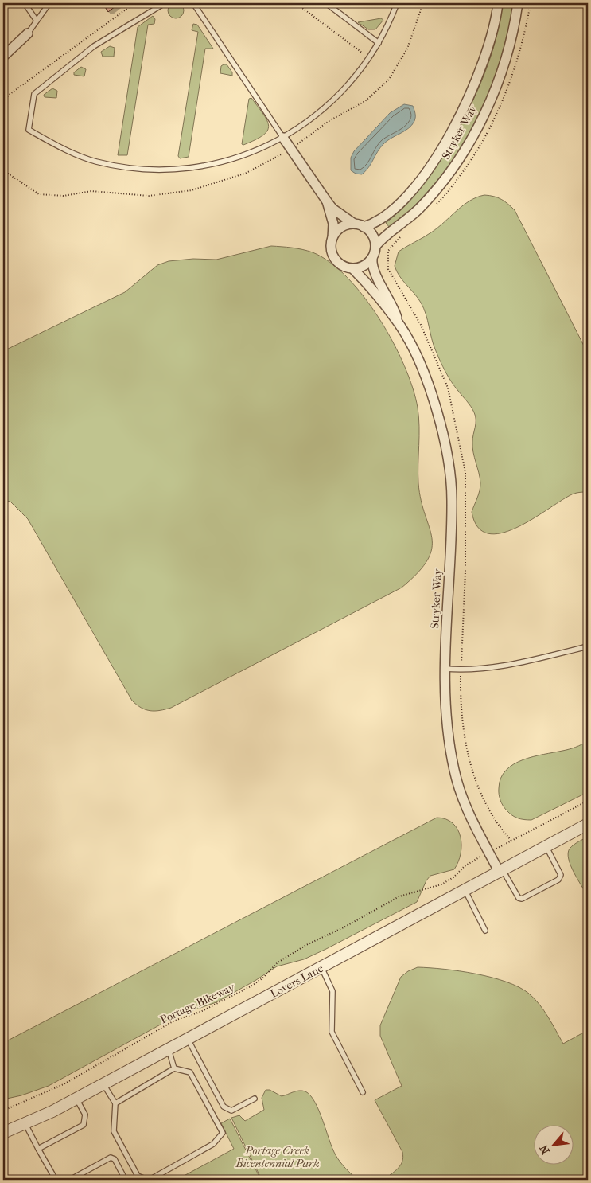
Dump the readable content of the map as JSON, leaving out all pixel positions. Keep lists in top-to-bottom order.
{
  "streets": {
    "street": ["Stryker Way", "Lovers Lane"],
    "path": ["Portage Bikeway"]
  },
  "crossings": [
    ["Stryker Way", "Lovers Lane"]
  ],
  "parks": ["Portage Creek Bicentennial Park"],
  "north": "bottom left"
}
